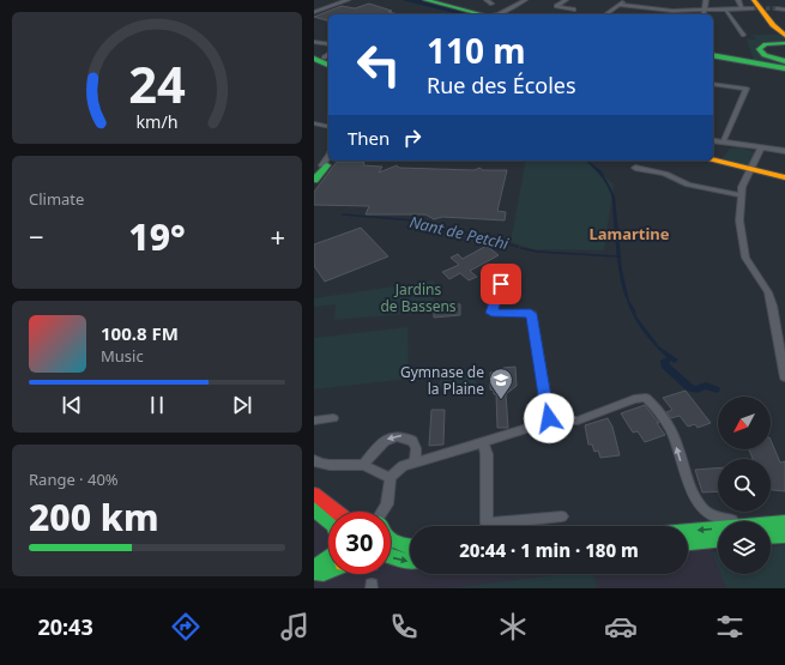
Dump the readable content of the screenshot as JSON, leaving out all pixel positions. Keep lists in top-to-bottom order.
{
  "districts": ["Lamartine"],
  "water": ["Nant de Petchi"],
  "parks": ["Jardins de Bassens"],
  "places": {
    "school or university": ["Gymnase de la Plaine"]
  },
  "north": "bottom left",
  "page": {
    "turn": ["110 m", "Rue des Écoles"],
    "then": "Then",
    "tile": [
      "Climate",
      ["Range · 40%", "200 km"]
    ],
    "heat": ["−", "19°", "+"],
    "song": ["100.8 FM", "Music"],
    "limit": "30",
    "trip": "20:44 · 1 min · 180 m",
    "tabs": "20:43",
    "gauge": ["24", "km/h"]
  }
}
